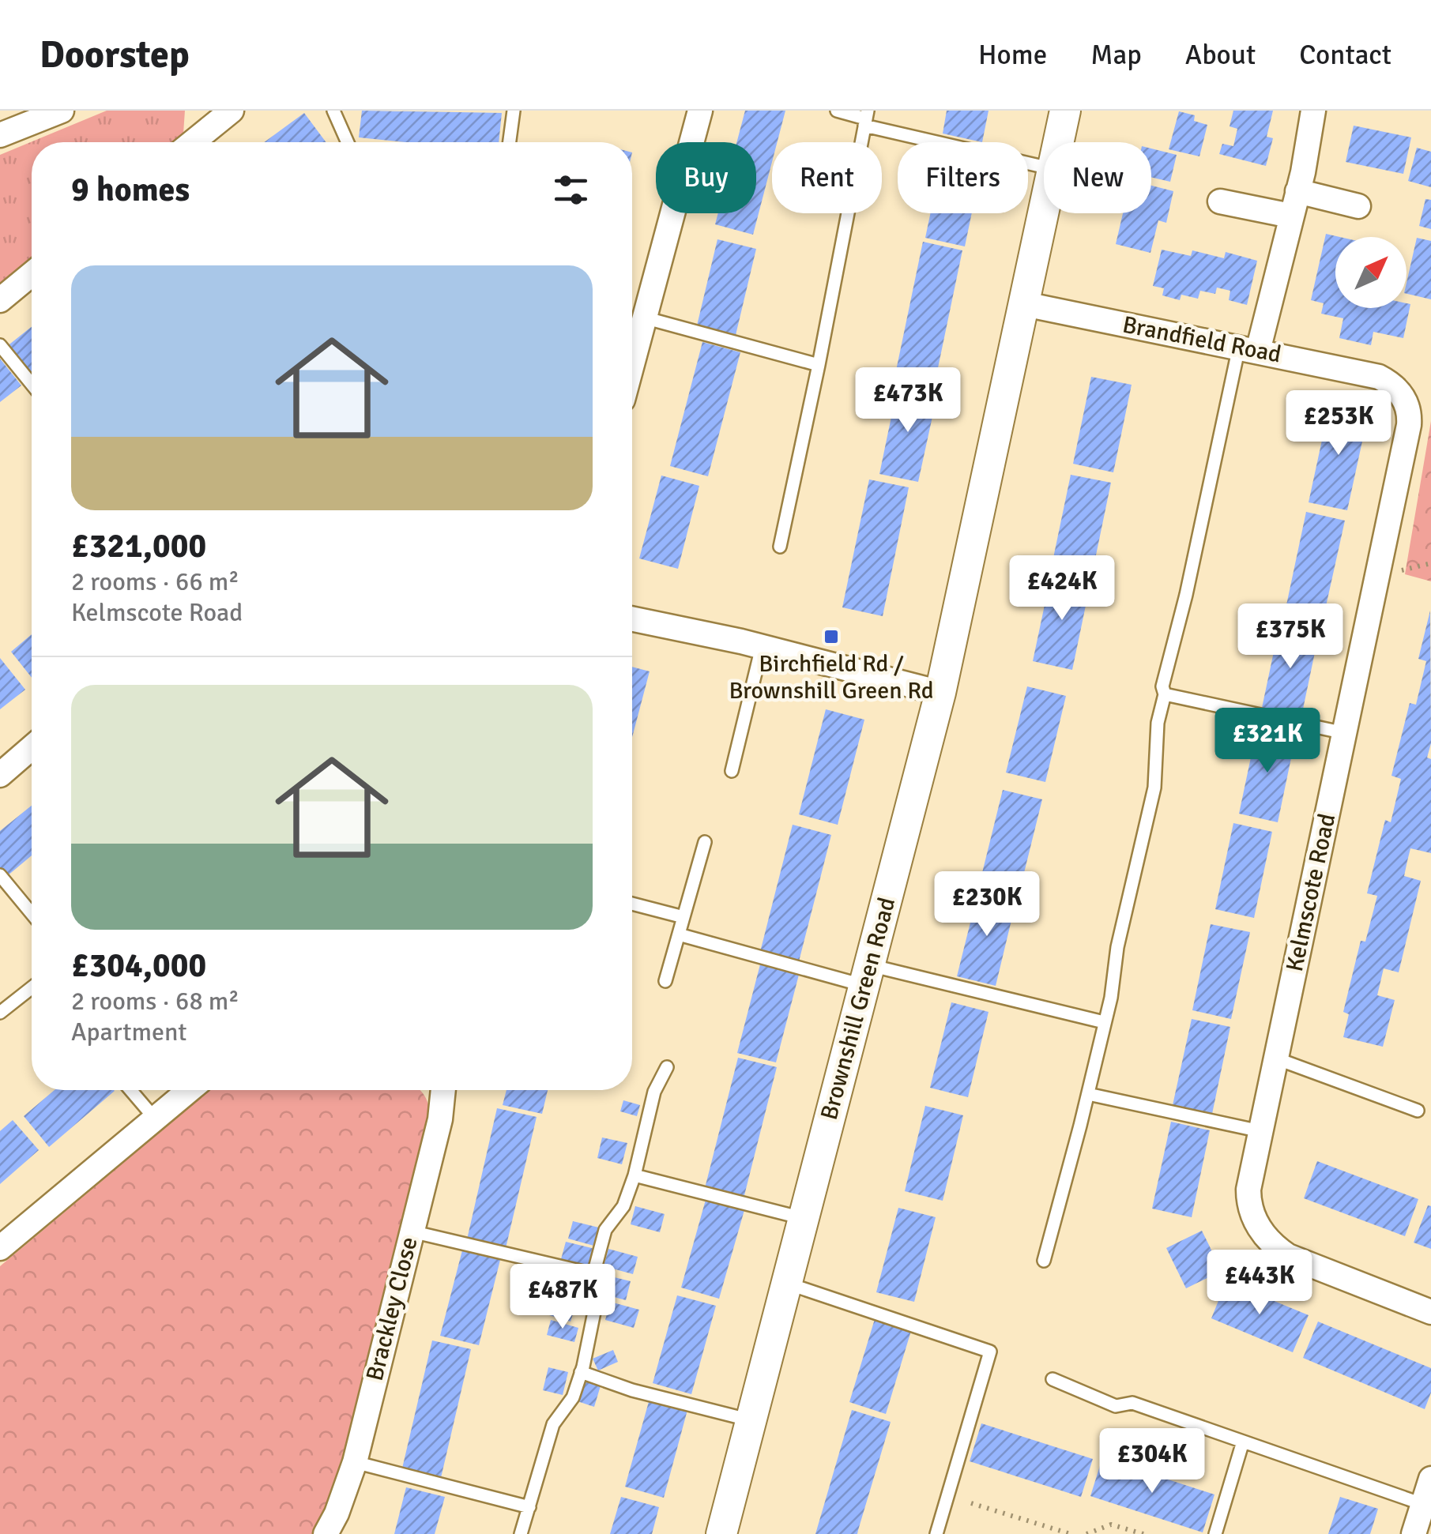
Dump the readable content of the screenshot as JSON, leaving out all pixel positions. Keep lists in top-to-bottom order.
{
  "streets": {
    "street": [
      "Brandfield Road",
      "Kelmscote Road",
      "Brownshill Green Road",
      "Brackley Close"
    ]
  },
  "crossings": [
    ["Brandfield Road", "Kelmscote Road"],
    ["Brandfield Road", "Brownshill Green Road"]
  ],
  "places": {
    "transit": ["Birchfield Rd / Brownshill Green Rd"]
  },
  "north": "top right",
  "page": {
    "header": "Doorstep",
    "nav": [
      "Home",
      "Map",
      "About",
      "Contact"
    ],
    "chip": [
      "Buy",
      "Rent",
      "Filters",
      "New"
    ],
    "heading": "9 homes",
    "list": [
      {
        "name": "£321,000",
        "note": "2 rooms · 66 m² · Kelmscote Road"
      },
      {
        "name": "£304,000",
        "note": "2 rooms · 68 m² · Apartment"
      }
    ],
    "price": [
      "£473K",
      "£253K",
      "£424K",
      "£375K",
      "£321K",
      "£230K",
      "£443K",
      "£487K",
      "£304K"
    ]
  }
}
